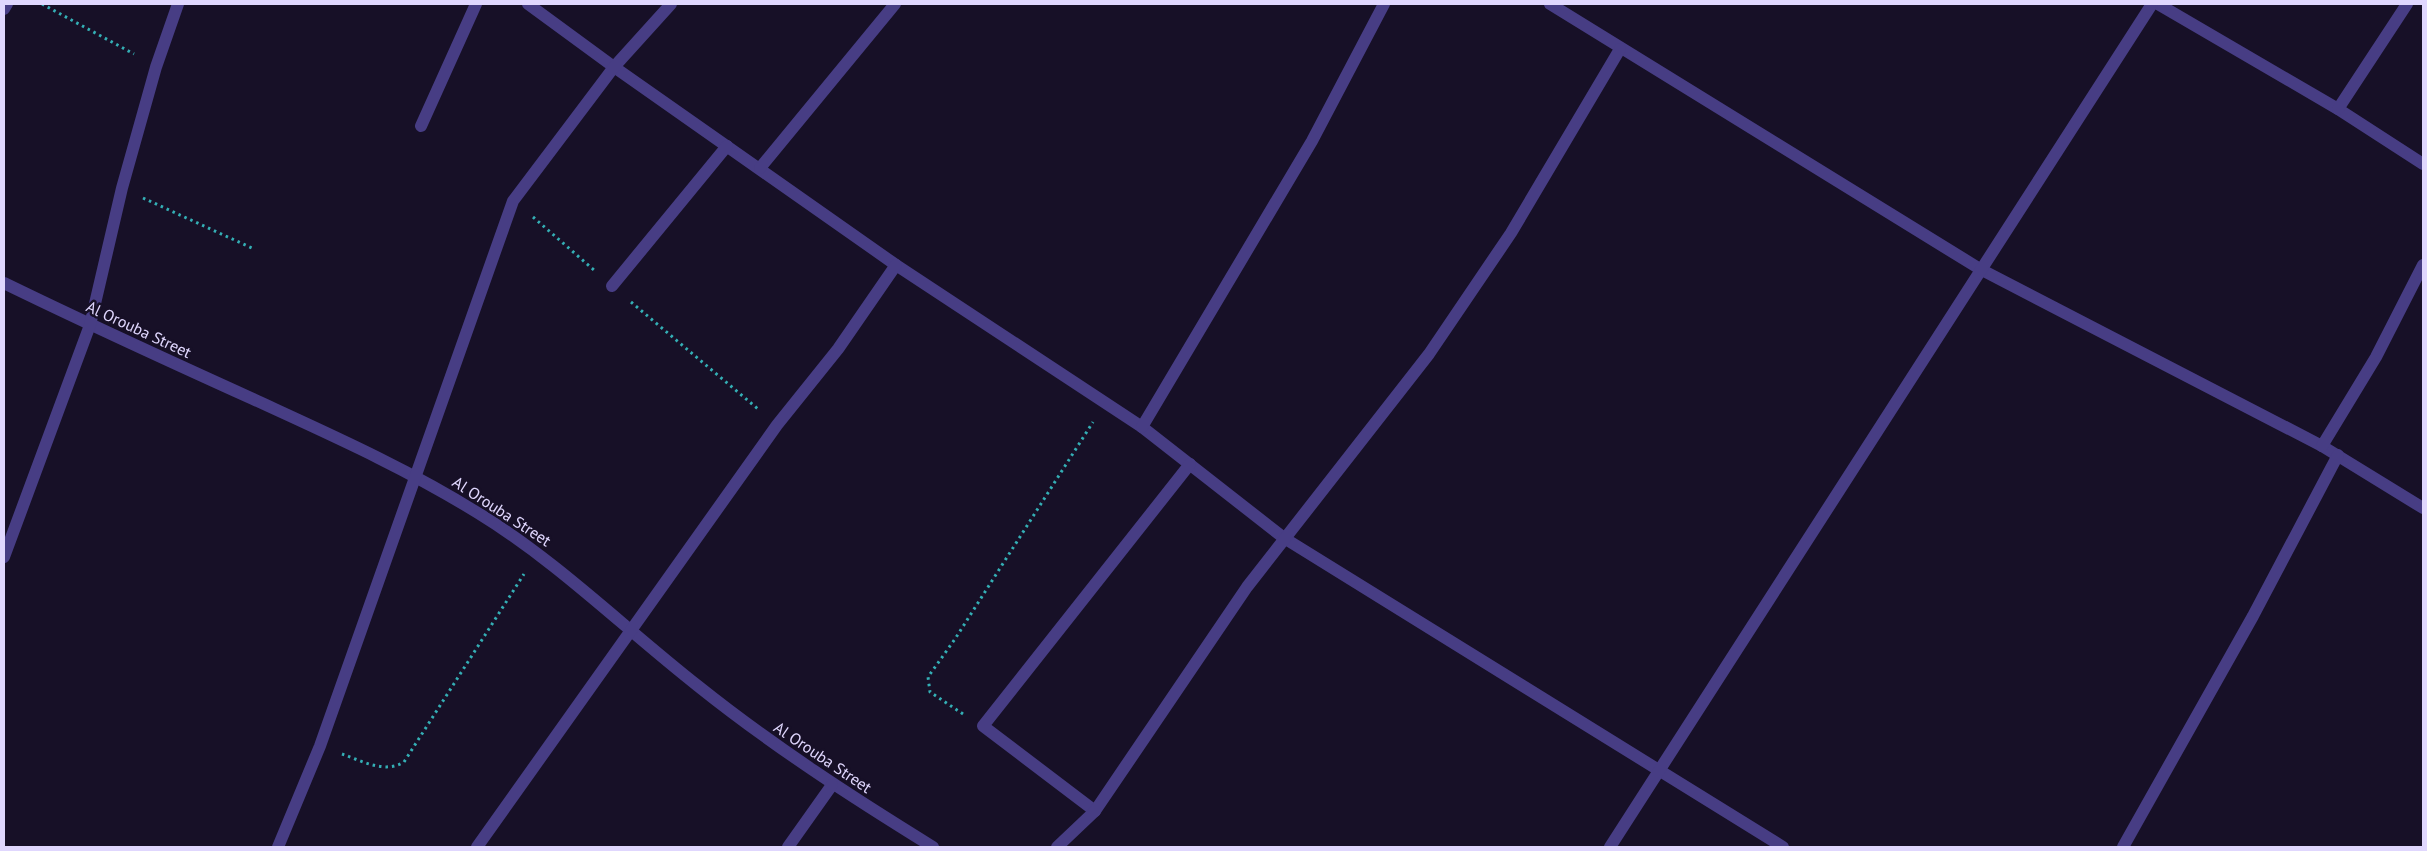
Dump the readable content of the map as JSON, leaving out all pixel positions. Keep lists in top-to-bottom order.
{
  "streets": {
    "street": ["Al Orouba Street"]
  }
}
